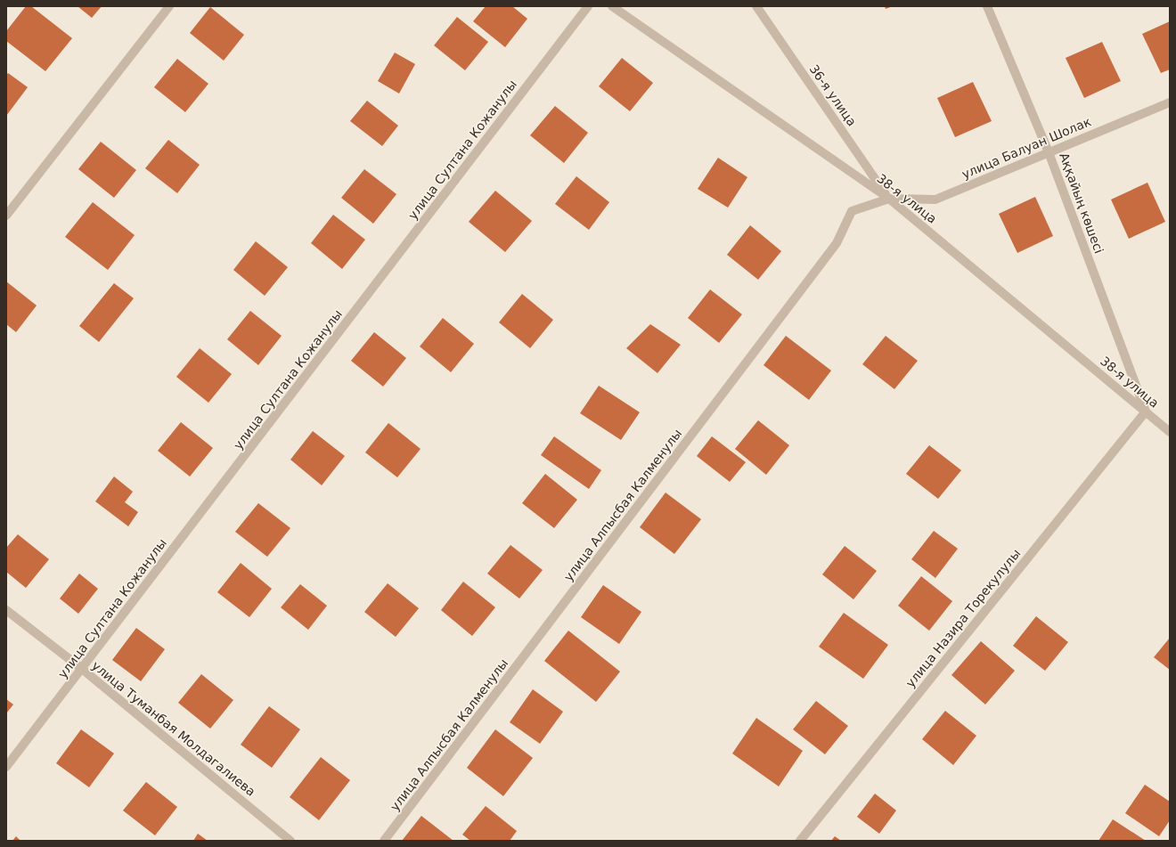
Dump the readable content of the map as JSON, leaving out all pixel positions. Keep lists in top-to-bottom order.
{
  "streets": {
    "street": [
      "36-я улица",
      "улица Балуан Шолак",
      "улица Султана Кожанулы",
      "38-я улица",
      "Аққайың көшесі",
      "улица Алпысбая Калменулы",
      "улица Назира Торекулулы",
      "улица Туманбая Молдагалиева"
    ]
  },
  "crossings": [
    ["36-я улица", "улица Балуан Шолак"],
    ["36-я улица", "38-я улица"],
    ["36-я улица", "улица Алпысбая Калменулы"],
    ["улица Балуан Шолак", "38-я улица"],
    ["улица Балуан Шолак", "Аққайың көшесі"],
    ["улица Балуан Шолак", "улица Алпысбая Калменулы"],
    ["улица Султана Кожанулы", "улица Туманбая Молдагалиева"],
    ["38-я улица", "Аққайың көшесі"],
    ["38-я улица", "улица Алпысбая Калменулы"],
    ["38-я улица", "улица Назира Торекулулы"],
    ["Аққайың көшесі", "улица Назира Торекулулы"]
  ]
}
